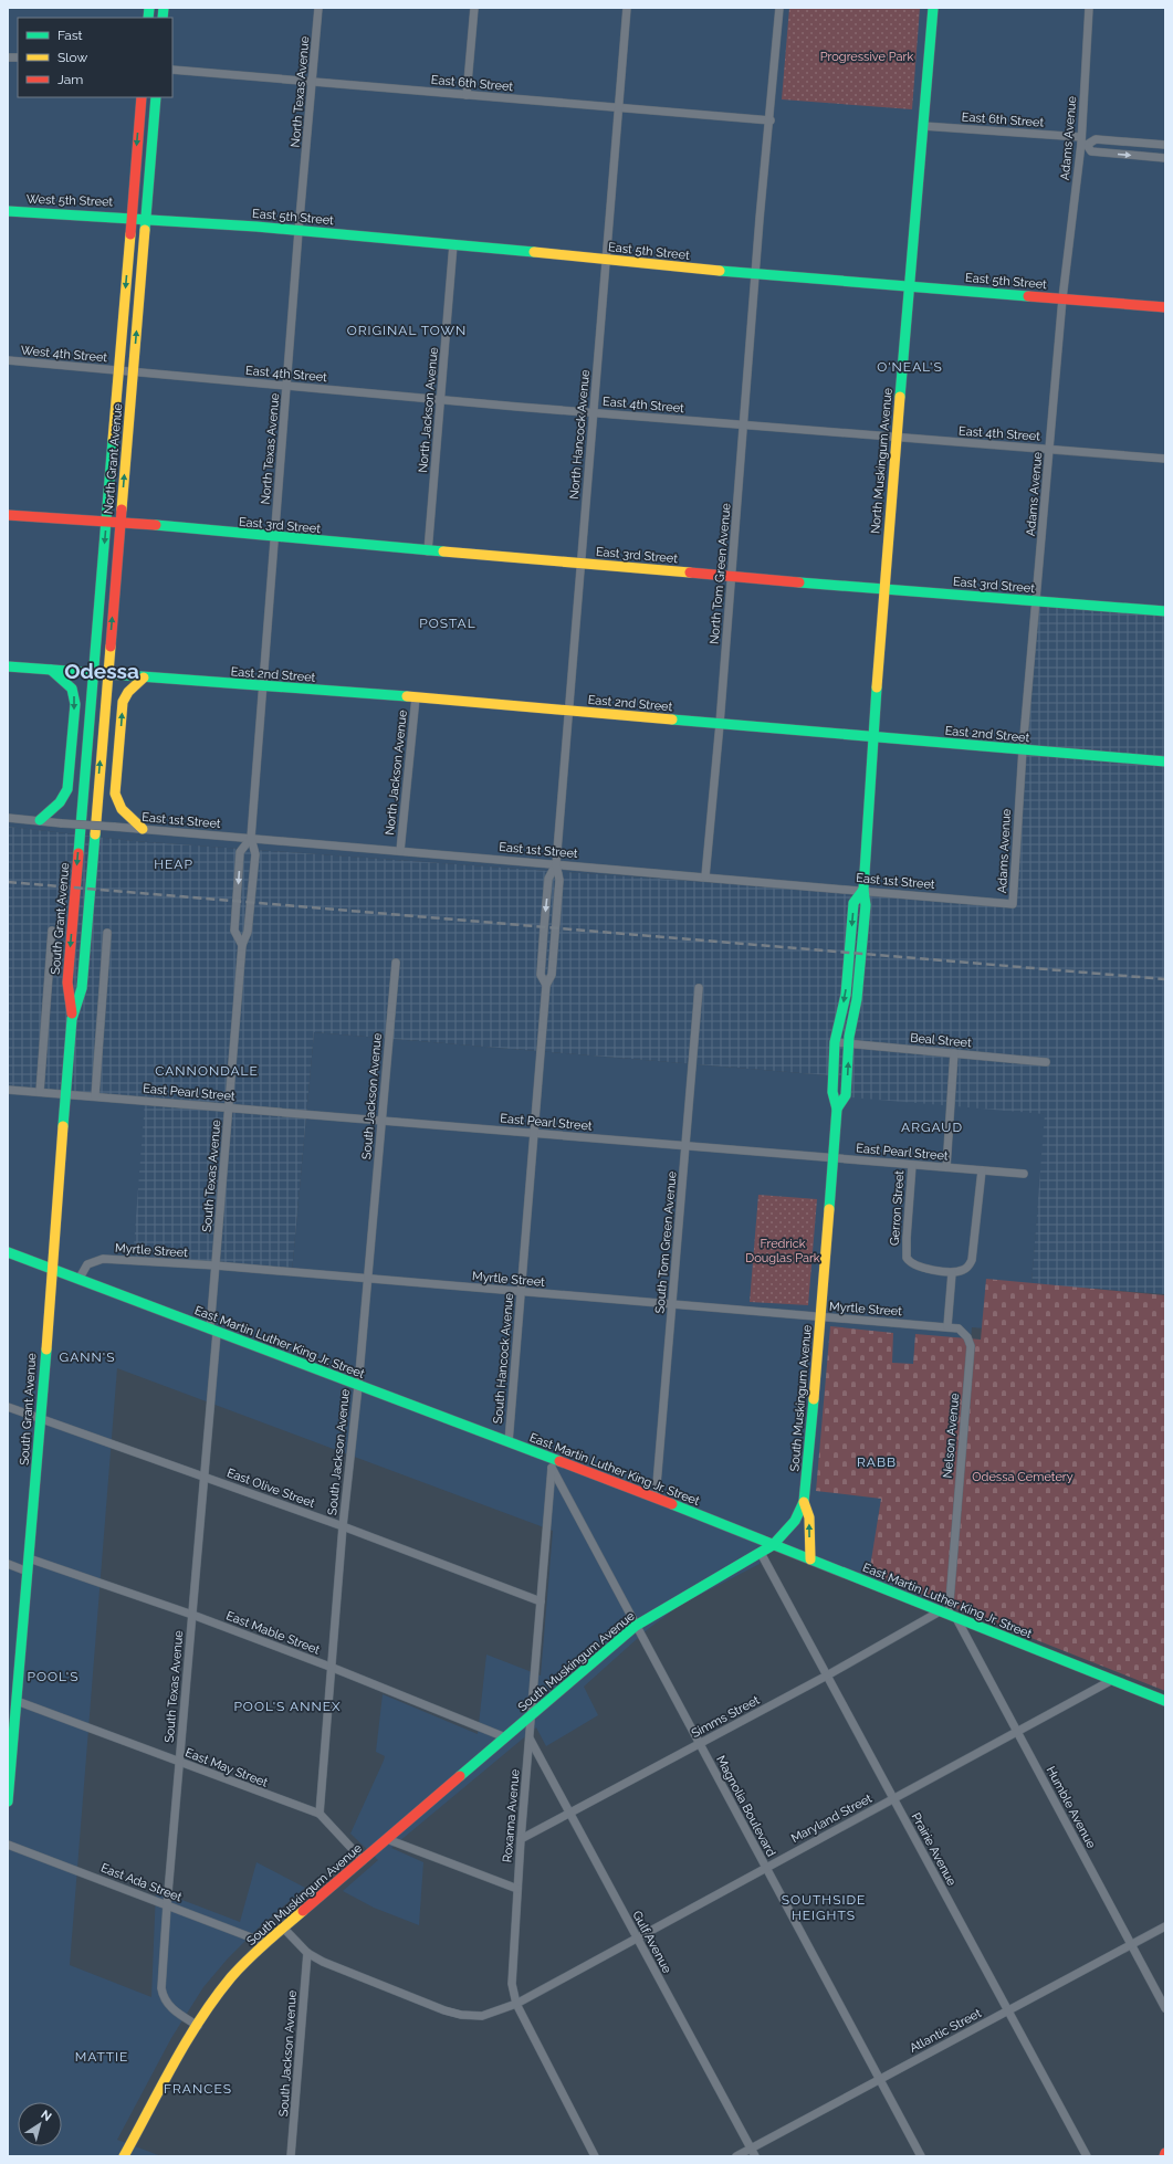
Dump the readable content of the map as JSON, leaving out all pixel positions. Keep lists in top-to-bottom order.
{
  "streets": {
    "street": [
      "East 6th Street",
      "North Texas Avenue",
      "Adams Avenue",
      "West 5th Street",
      "East 5th Street",
      "West 4th Street",
      "East 4th Street",
      "North Jackson Avenue",
      "North Hancock Avenue",
      "North Grant Avenue",
      "North Muskingum Avenue",
      "East 3rd Street",
      "North Tom Green Avenue",
      "East 2nd Street",
      "East 1st Street",
      "South Grant Avenue",
      "Beal Street",
      "East Pearl Street",
      "South Jackson Avenue",
      "South Texas Avenue",
      "Gerron Street",
      "South Tom Green Avenue",
      "Myrtle Street",
      "East Martin Luther King Jr. Street",
      "South Hancock Avenue",
      "South Muskingum Avenue",
      "Nelson Avenue",
      "East Olive Street",
      "East Mable Street",
      "Simms Street",
      "East May Street",
      "Magnolia Boulevard",
      "Humble Avenue",
      "Roxanna Avenue",
      "Maryland Street",
      "Prairie Avenue",
      "East Ada Street",
      "Gulf Avenue",
      "Atlantic Street"
    ]
  },
  "crossings": [
    ["East 6th Street", "North Texas Avenue"],
    ["East 6th Street", "Adams Avenue"],
    ["East 6th Street", "North Hancock Avenue"],
    ["East 6th Street", "North Muskingum Avenue"],
    ["East 6th Street", "North Tom Green Avenue"],
    ["North Texas Avenue", "East 5th Street"],
    ["North Texas Avenue", "East 4th Street"],
    ["North Texas Avenue", "East 3rd Street"],
    ["North Texas Avenue", "East 2nd Street"],
    ["North Texas Avenue", "East 1st Street"],
    ["North Texas Avenue", "South Texas Avenue"],
    ["Adams Avenue", "East 5th Street"],
    ["Adams Avenue", "East 4th Street"],
    ["Adams Avenue", "East 3rd Street"],
    ["Adams Avenue", "East 2nd Street"],
    ["Adams Avenue", "East 1st Street"],
    ["West 5th Street", "East 5th Street"],
    ["West 5th Street", "North Grant Avenue"],
    ["East 5th Street", "North Jackson Avenue"],
    ["East 5th Street", "North Hancock Avenue"],
    ["East 5th Street", "North Grant Avenue"],
    ["East 5th Street", "North Muskingum Avenue"],
    ["East 5th Street", "North Tom Green Avenue"],
    ["West 4th Street", "East 4th Street"],
    ["West 4th Street", "North Grant Avenue"],
    ["East 4th Street", "North Jackson Avenue"],
    ["East 4th Street", "North Hancock Avenue"],
    ["East 4th Street", "North Grant Avenue"],
    ["East 4th Street", "North Muskingum Avenue"],
    ["East 4th Street", "North Tom Green Avenue"],
    ["North Jackson Avenue", "East 3rd Street"],
    ["North Jackson Avenue", "East 2nd Street"],
    ["North Jackson Avenue", "East 1st Street"],
    ["North Hancock Avenue", "East 3rd Street"],
    ["North Hancock Avenue", "East 2nd Street"],
    ["North Hancock Avenue", "East 1st Street"],
    ["North Hancock Avenue", "South Hancock Avenue"],
    ["North Grant Avenue", "East 3rd Street"],
    ["North Grant Avenue", "East 2nd Street"],
    ["North Grant Avenue", "South Grant Avenue"],
    ["North Muskingum Avenue", "East 3rd Street"],
    ["North Muskingum Avenue", "East 2nd Street"],
    ["North Muskingum Avenue", "East 1st Street"],
    ["North Muskingum Avenue", "South Muskingum Avenue"],
    ["East 3rd Street", "North Tom Green Avenue"],
    ["North Tom Green Avenue", "East 2nd Street"],
    ["North Tom Green Avenue", "East 1st Street"],
    ["East 1st Street", "South Texas Avenue"],
    ["East 1st Street", "South Hancock Avenue"],
    ["South Grant Avenue", "East Pearl Street"],
    ["South Grant Avenue", "East Martin Luther King Jr. Street"],
    ["South Grant Avenue", "East Olive Street"],
    ["South Grant Avenue", "East Mable Street"],
    ["South Grant Avenue", "East May Street"],
    ["Beal Street", "South Muskingum Avenue"],
    ["East Pearl Street", "South Jackson Avenue"],
    ["East Pearl Street", "South Texas Avenue"],
    ["East Pearl Street", "Gerron Street"],
    ["East Pearl Street", "South Tom Green Avenue"],
    ["East Pearl Street", "South Hancock Avenue"],
    ["East Pearl Street", "South Muskingum Avenue"],
    ["South Jackson Avenue", "Myrtle Street"],
    ["South Jackson Avenue", "East Martin Luther King Jr. Street"],
    ["South Jackson Avenue", "East Olive Street"],
    ["South Jackson Avenue", "East Mable Street"],
    ["South Jackson Avenue", "East May Street"],
    ["South Texas Avenue", "Myrtle Street"],
    ["South Texas Avenue", "East Martin Luther King Jr. Street"],
    ["South Texas Avenue", "South Muskingum Avenue"],
    ["South Texas Avenue", "East Olive Street"],
    ["South Texas Avenue", "East Mable Street"],
    ["South Texas Avenue", "East May Street"],
    ["South Texas Avenue", "East Ada Street"],
    ["South Tom Green Avenue", "Myrtle Street"],
    ["South Tom Green Avenue", "East Martin Luther King Jr. Street"],
    ["Myrtle Street", "East Martin Luther King Jr. Street"],
    ["Myrtle Street", "South Hancock Avenue"],
    ["Myrtle Street", "South Muskingum Avenue"],
    ["Myrtle Street", "Nelson Avenue"],
    ["East Martin Luther King Jr. Street", "South Hancock Avenue"],
    ["East Martin Luther King Jr. Street", "South Muskingum Avenue"],
    ["East Martin Luther King Jr. Street", "Nelson Avenue"],
    ["East Martin Luther King Jr. Street", "Simms Street"],
    ["East Martin Luther King Jr. Street", "Magnolia Boulevard"],
    ["East Martin Luther King Jr. Street", "Humble Avenue"],
    ["East Martin Luther King Jr. Street", "Roxanna Avenue"],
    ["East Martin Luther King Jr. Street", "Maryland Street"],
    ["South Muskingum Avenue", "East Mable Street"],
    ["South Muskingum Avenue", "East May Street"],
    ["South Muskingum Avenue", "Magnolia Boulevard"],
    ["South Muskingum Avenue", "Roxanna Avenue"],
    ["South Muskingum Avenue", "Prairie Avenue"],
    ["South Muskingum Avenue", "East Ada Street"],
    ["Nelson Avenue", "Simms Street"],
    ["Nelson Avenue", "Humble Avenue"],
    ["East Olive Street", "Roxanna Avenue"],
    ["Simms Street", "Magnolia Boulevard"],
    ["Simms Street", "Humble Avenue"],
    ["Simms Street", "Roxanna Avenue"],
    ["Simms Street", "Prairie Avenue"],
    ["Simms Street", "Gulf Avenue"],
    ["Magnolia Boulevard", "Roxanna Avenue"],
    ["Magnolia Boulevard", "Maryland Street"],
    ["Magnolia Boulevard", "Atlantic Street"],
    ["Humble Avenue", "Maryland Street"],
    ["Humble Avenue", "Atlantic Street"],
    ["Roxanna Avenue", "Maryland Street"],
    ["Roxanna Avenue", "Gulf Avenue"],
    ["Maryland Street", "Prairie Avenue"],
    ["Maryland Street", "Gulf Avenue"],
    ["Prairie Avenue", "Atlantic Street"],
    ["Gulf Avenue", "Atlantic Street"]
  ],
  "districts": [
    "ORIGINAL TOWN",
    "O'NEAL'S",
    "POSTAL",
    "Odessa",
    "HEAP",
    "CANNONDALE",
    "ARGAUD",
    "GANN'S",
    "RABB",
    "POOL'S",
    "POOL'S ANNEX",
    "SOUTHSIDE HEIGHTS",
    "MATTIE",
    "FRANCES"
  ],
  "parks": ["Progressive Park", "Fredrick Douglas Park", "Odessa Cemetery"],
  "legend": ["Fast", "Slow", "Jam"],
  "north": "top right"
}
